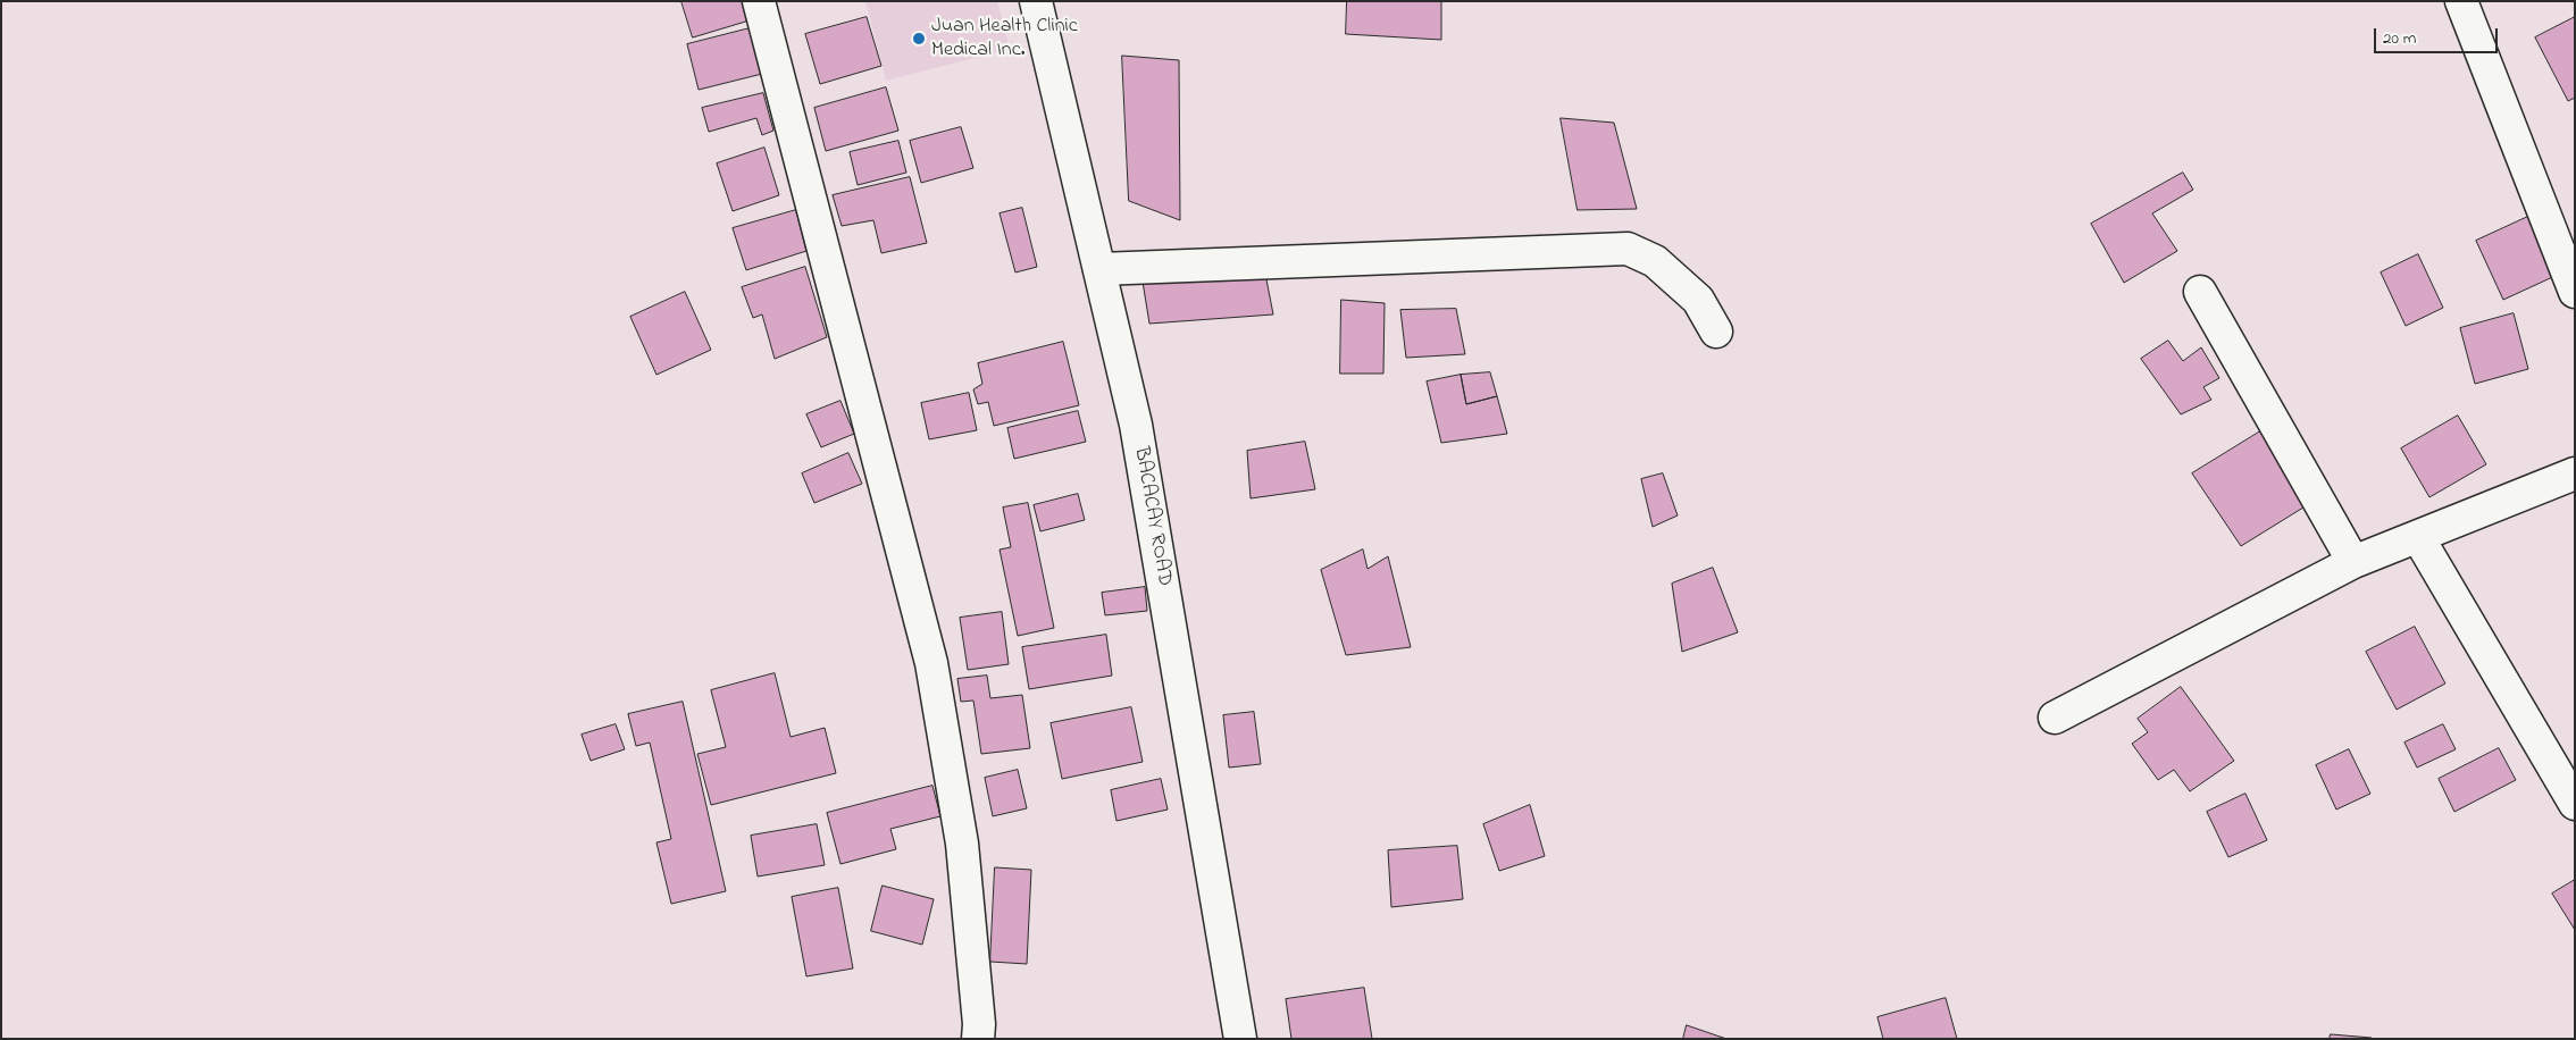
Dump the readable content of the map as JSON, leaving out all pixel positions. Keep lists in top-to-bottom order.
{
  "streets": {
    "street": ["BACACAY ROAD"]
  },
  "places": ["Juan Health Clinic Medical Inc."],
  "scale_bar": "20 m"
}
